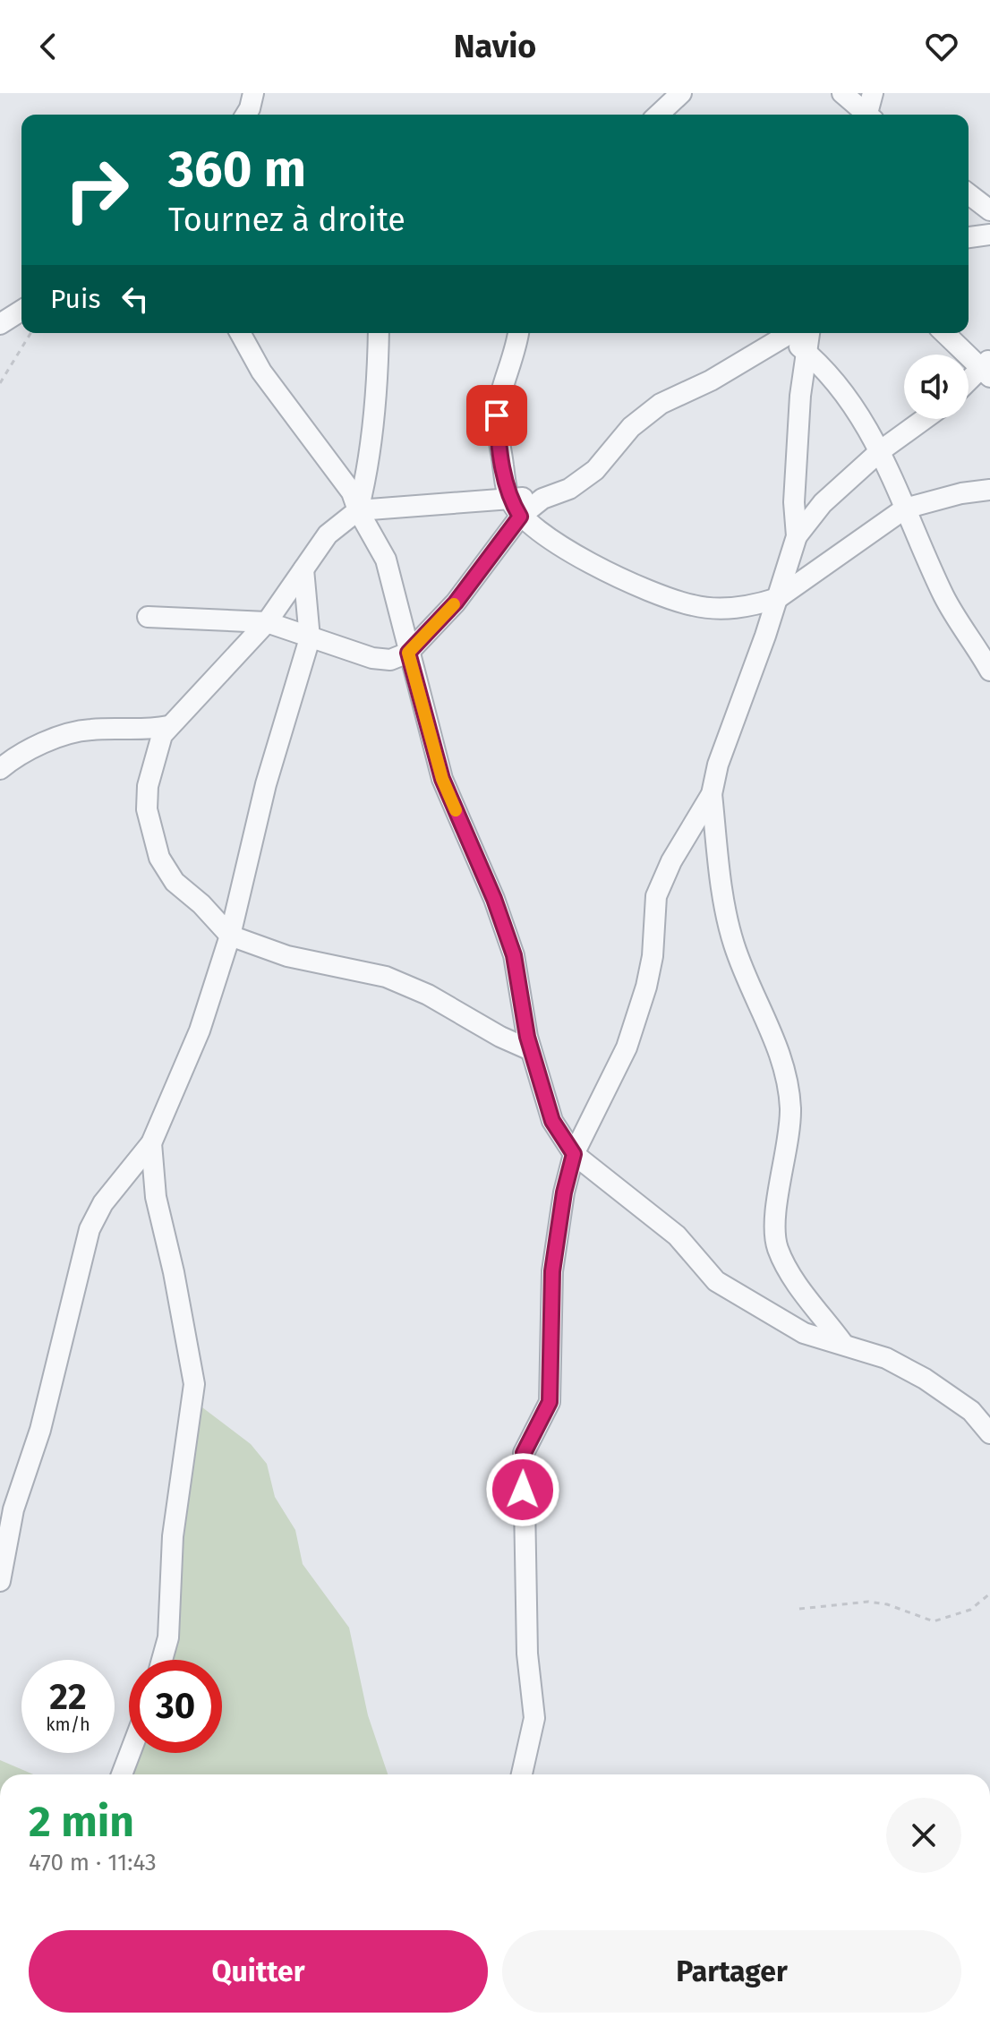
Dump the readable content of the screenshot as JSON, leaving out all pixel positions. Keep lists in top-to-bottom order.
{
  "page": {
    "header": "Navio",
    "turn": ["360 m", "Tournez à droite"],
    "then": "Puis",
    "speed": "22 km/h",
    "limit": "30",
    "heading": ["2 min", "470 m · 11:43"],
    "buttons": ["Quitter", "Partager"]
  }
}
